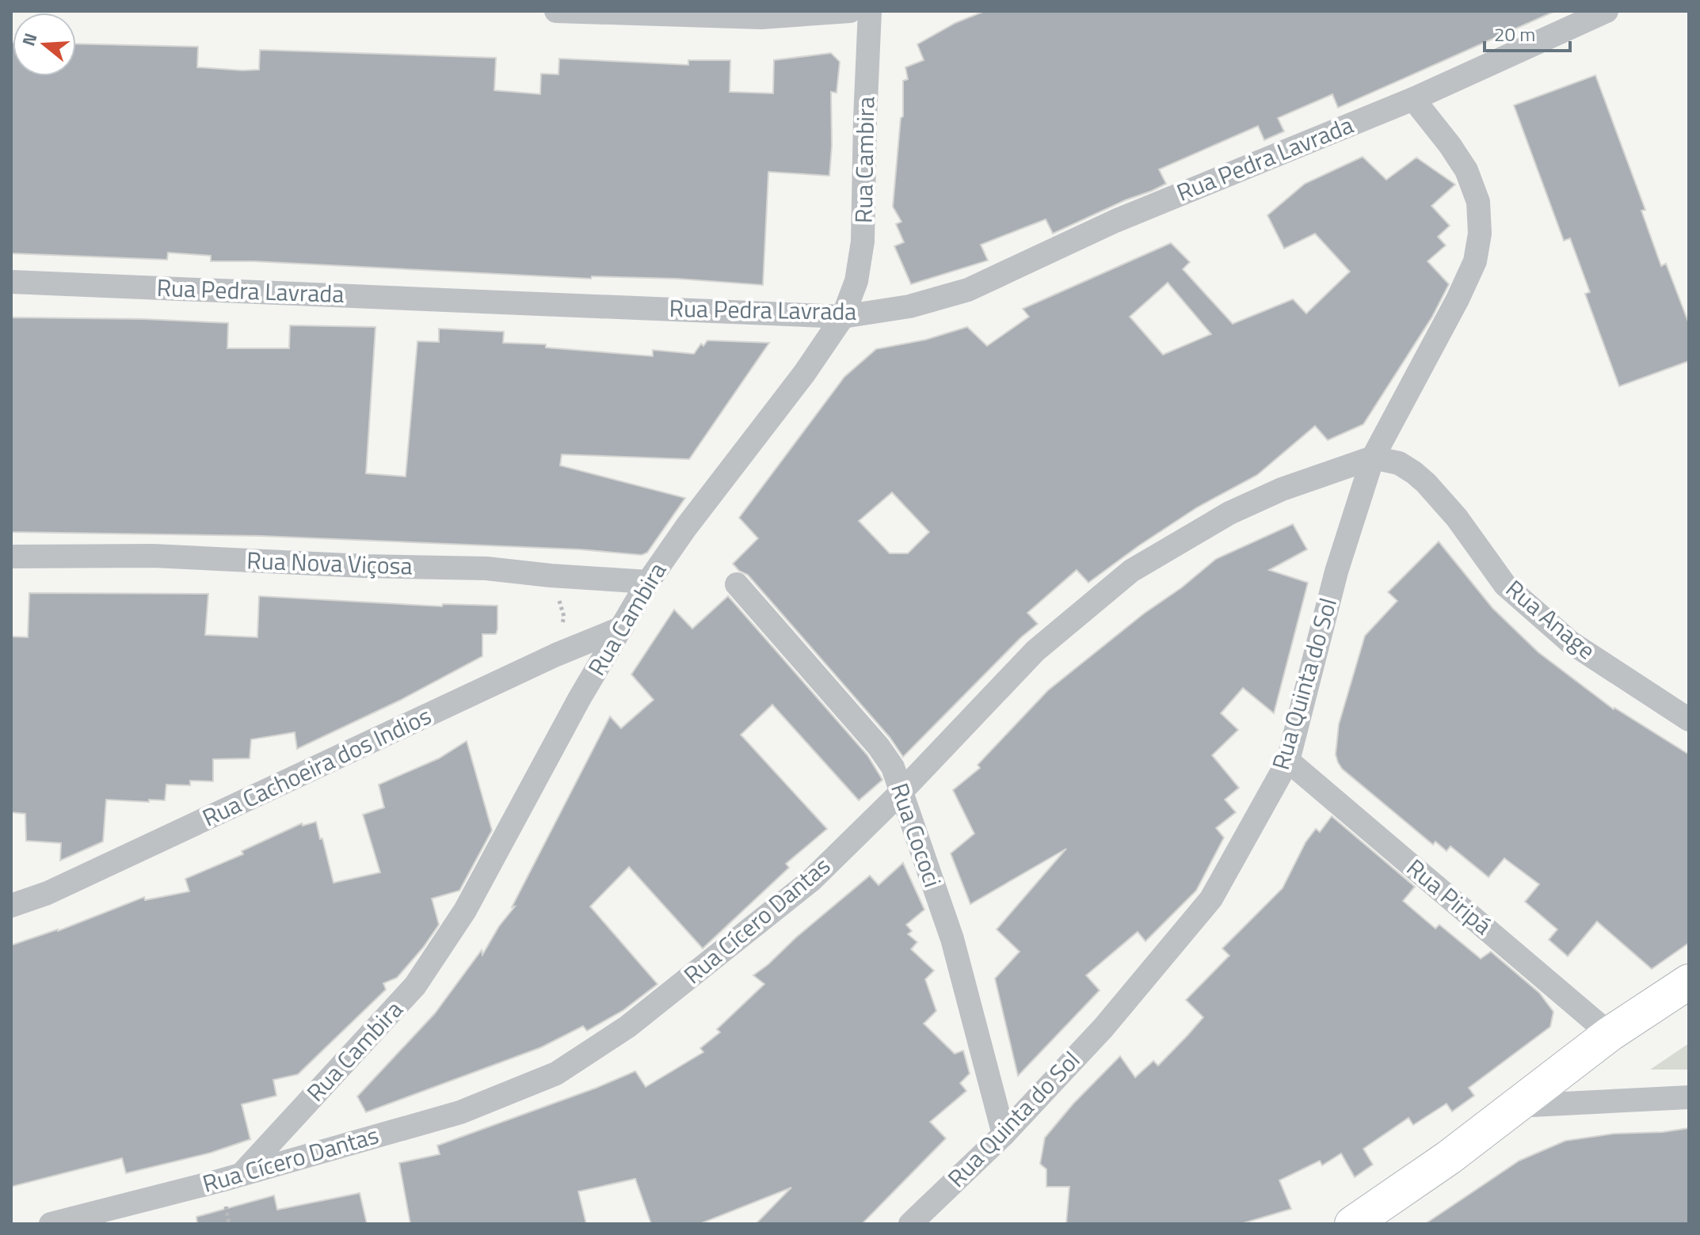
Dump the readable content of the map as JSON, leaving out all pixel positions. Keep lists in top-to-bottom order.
{
  "streets": {
    "street": [
      "Rua Pedra Lavrada",
      "Rua Cambira",
      "Rua Nova Viçosa",
      "Rua Anage",
      "Rua Quinta do Sol",
      "Rua Cachoeira dos Indios",
      "Rua Cococi",
      "Rua Piripá",
      "Rua Cícero Dantas"
    ]
  },
  "crossings": [
    ["Rua Pedra Lavrada", "Rua Cambira"],
    ["Rua Pedra Lavrada", "Rua Quinta do Sol"],
    ["Rua Cambira", "Rua Nova Viçosa"],
    ["Rua Cambira", "Rua Cachoeira dos Indios"],
    ["Rua Cambira", "Rua Cícero Dantas"],
    ["Rua Anage", "Rua Quinta do Sol"],
    ["Rua Anage", "Rua Cícero Dantas"],
    ["Rua Quinta do Sol", "Rua Cococi"],
    ["Rua Quinta do Sol", "Rua Piripá"],
    ["Rua Quinta do Sol", "Rua Cícero Dantas"],
    ["Rua Cococi", "Rua Cícero Dantas"]
  ],
  "scale_bar": "20 m",
  "north": "left"
}
